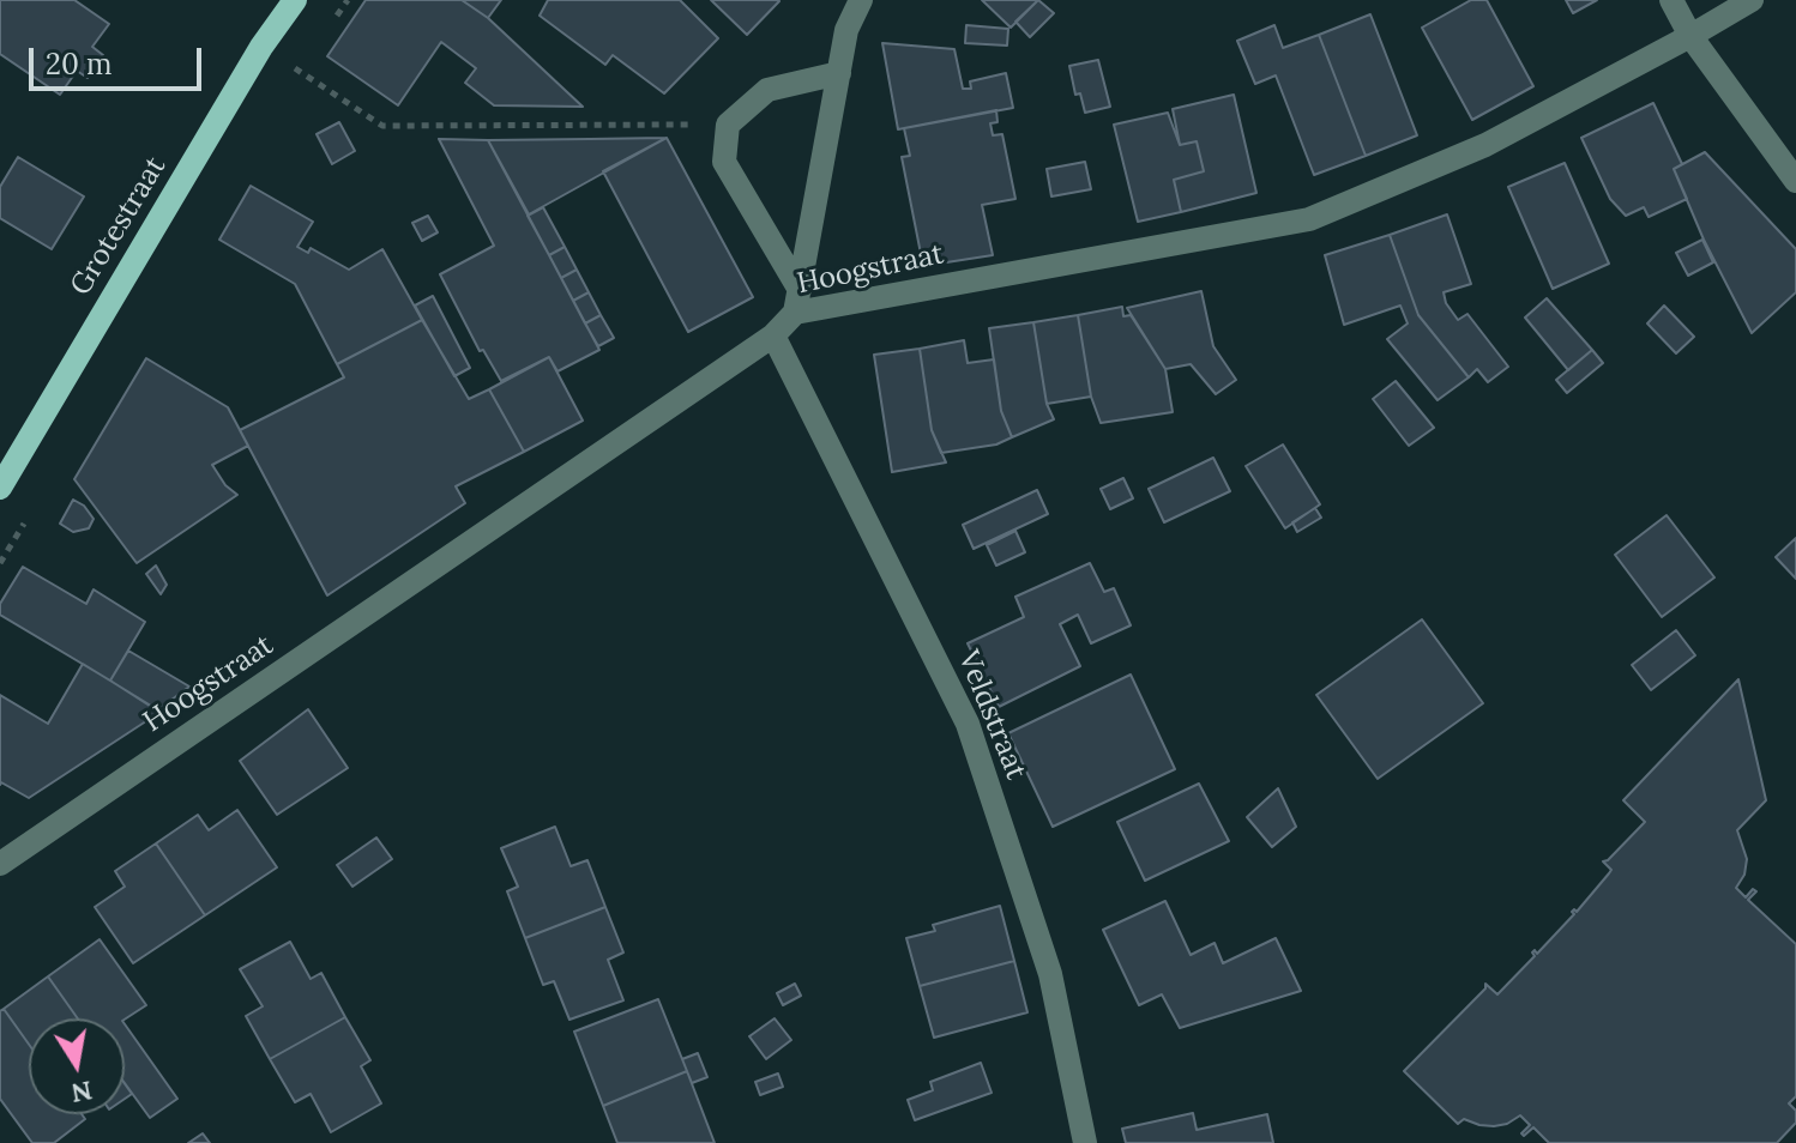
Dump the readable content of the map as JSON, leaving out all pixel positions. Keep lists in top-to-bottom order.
{
  "streets": {
    "main road": ["Grotestraat"],
    "street": ["Hoogstraat", "Veldstraat"]
  },
  "crossings": [
    ["Hoogstraat", "Veldstraat"]
  ],
  "scale_bar": "20 m",
  "north": "bottom"
}
